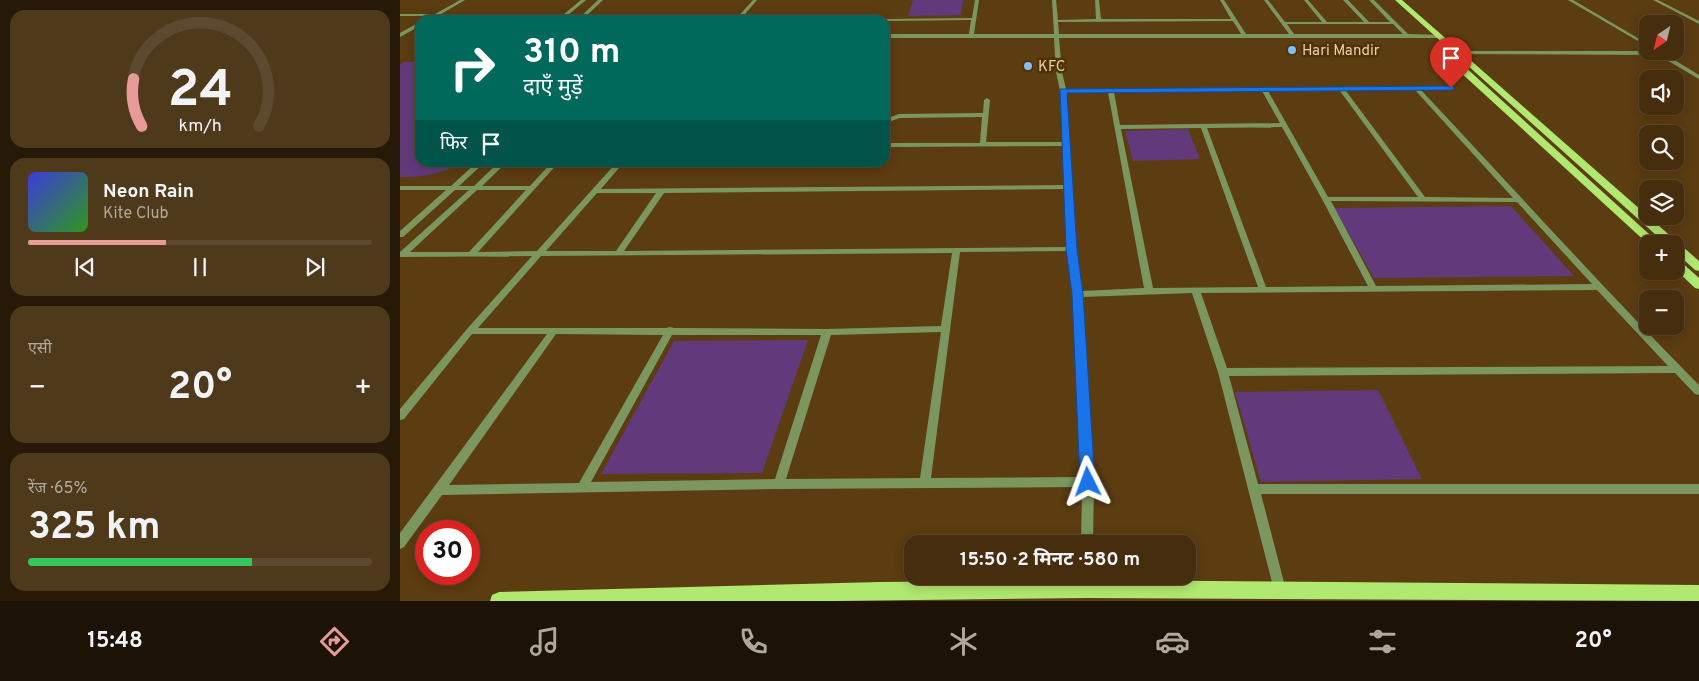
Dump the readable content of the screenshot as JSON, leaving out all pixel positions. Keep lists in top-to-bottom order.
{
  "places": ["Hari Mandir", "KFC"],
  "north": "bottom left",
  "page": {
    "map_buttons": ["+", "−"],
    "turn": ["310 m", "दाएँ मुड़ें"],
    "then": "फिर",
    "song": ["Neon Rain", "Kite Club"],
    "tile": [
      "एसी",
      ["रेंज · 65%", "325 km"]
    ],
    "heat": ["−", "20°", "+"],
    "limit": "30",
    "trip": "15:50 · 2 मिनट · 580 m",
    "tabs": ["15:48", "20°"],
    "gauge": ["24", "km/h"]
  }
}
